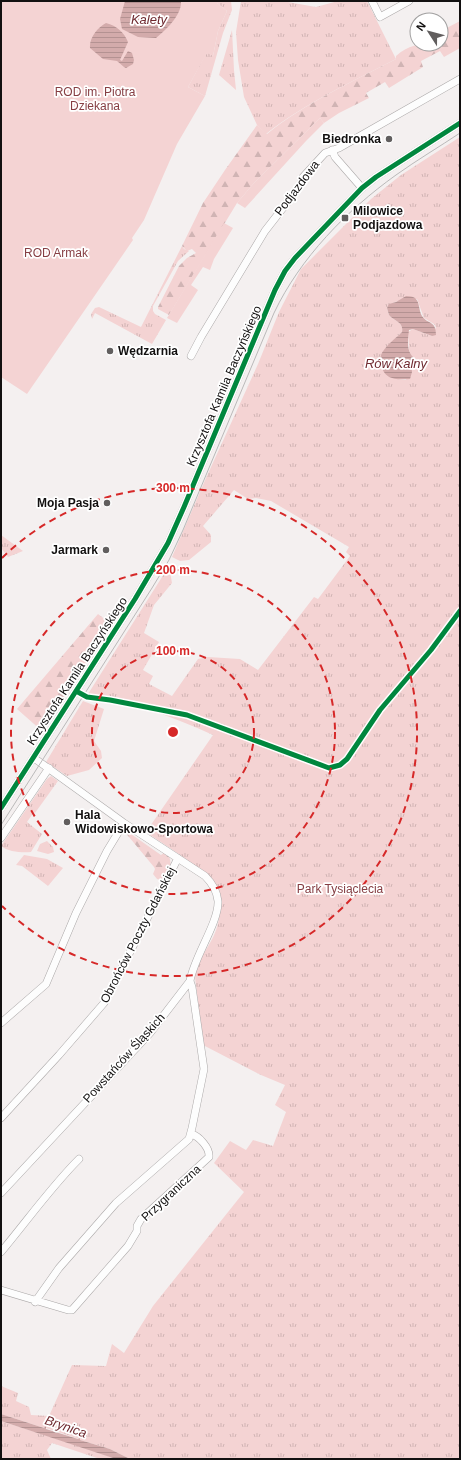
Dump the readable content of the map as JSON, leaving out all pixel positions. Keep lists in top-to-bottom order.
{
  "streets": {
    "street": [
      "Podjazdowa",
      "Krzysztofa Kamila Baczyńskiego",
      "Obrońców Poczty Gdańskiej",
      "Powstańców Śląskich",
      "Przygraniczna"
    ]
  },
  "crossings": [
    ["Krzysztofa Kamila Baczyńskiego", "Powstańców Śląskich"],
    ["Obrońców Poczty Gdańskiej", "Powstańców Śląskich"]
  ],
  "water": ["Kalety", "Rów Kalny", "Brynica"],
  "parks": ["ROD im. Piotra Dziekana", "ROD Armak", "Park Tysiąclecia"],
  "places": {
    "other": [
      "Biedronka",
      "Wędzarnia",
      "Moja Pasja",
      "Jarmark",
      "Hala Widowiskowo-Sportowa"
    ],
    "transit": ["Milowice Podjazdowa"]
  },
  "north": "top left",
  "rings": ["300 m", "200 m", "100 m"]
}
